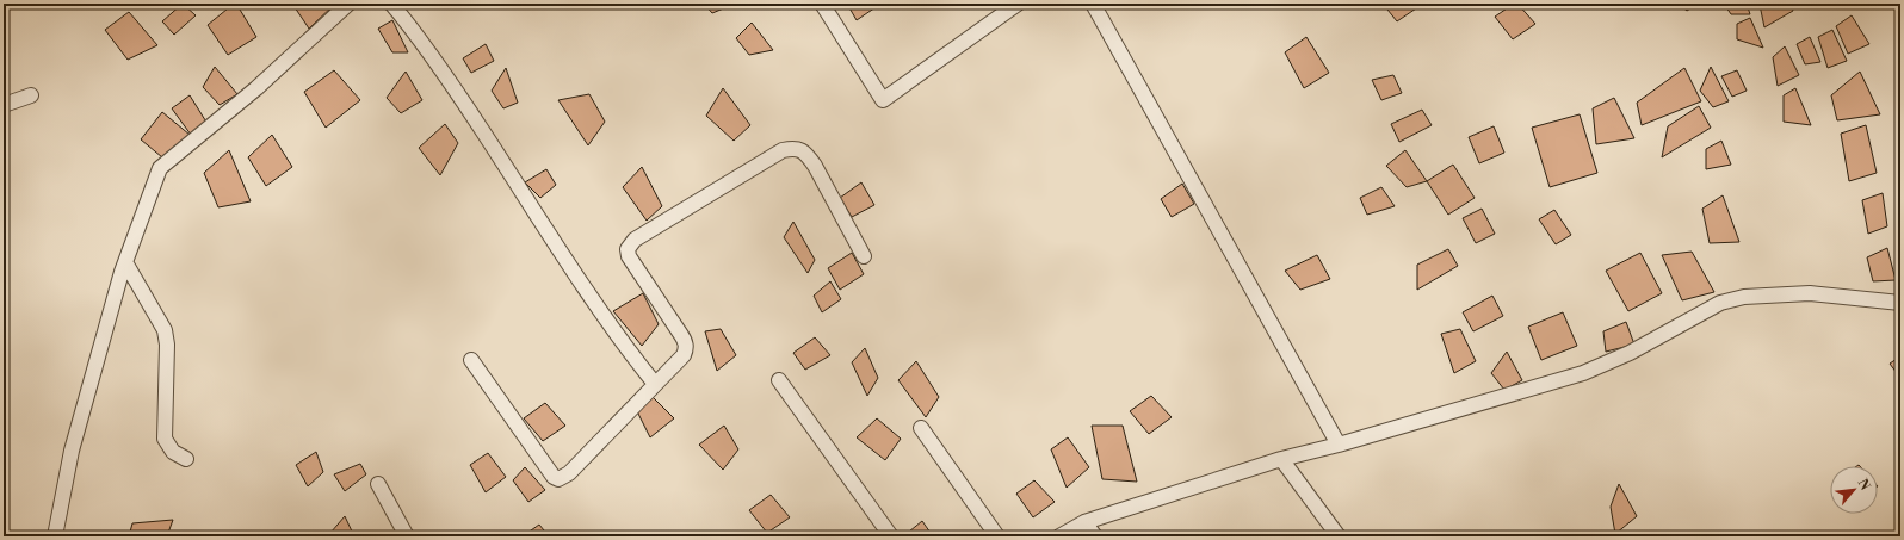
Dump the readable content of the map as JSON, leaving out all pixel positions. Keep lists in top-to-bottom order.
{
  "north": "top right"
}
